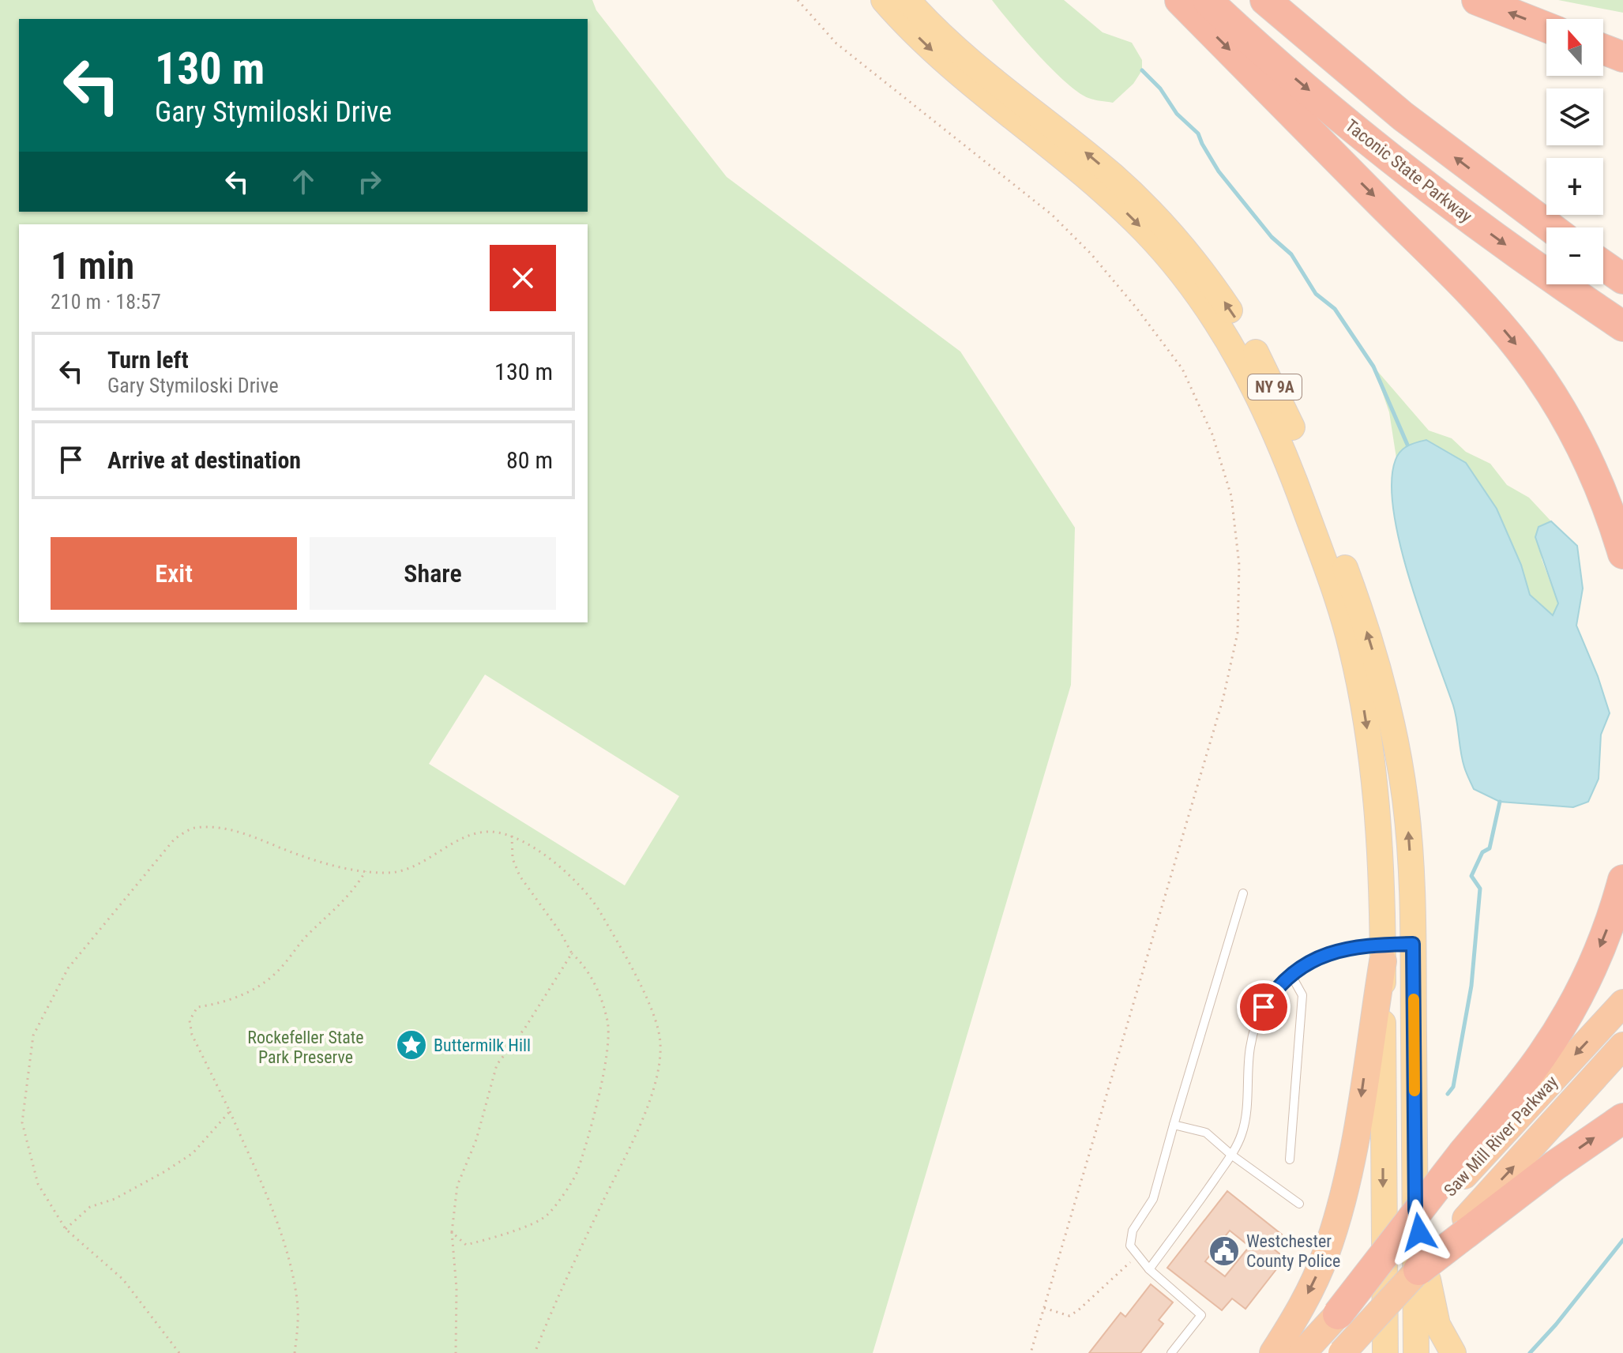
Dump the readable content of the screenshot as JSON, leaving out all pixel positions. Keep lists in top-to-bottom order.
{
  "streets": {
    "highway": ["Taconic State Parkway", "Saw Mill River Parkway"],
    "main road": ["NY 9A"]
  },
  "parks": ["Rockefeller State Park Preserve"],
  "places": {
    "place": ["Buttermilk Hill"],
    "public building": ["Westchester County Police"]
  },
  "north": "top",
  "page": {
    "map_buttons": ["+", "−"],
    "turn": ["130 m", "Gary Stymiloski Drive"],
    "heading": ["1 min", "210 m · 18:57"],
    "list": [
      {
        "name": "Turn left",
        "note": "Gary Stymiloski Drive",
        "value": "130 m"
      },
      {
        "name": "Arrive at destination",
        "value": "80 m"
      }
    ],
    "buttons": ["Exit", "Share"]
  }
}
